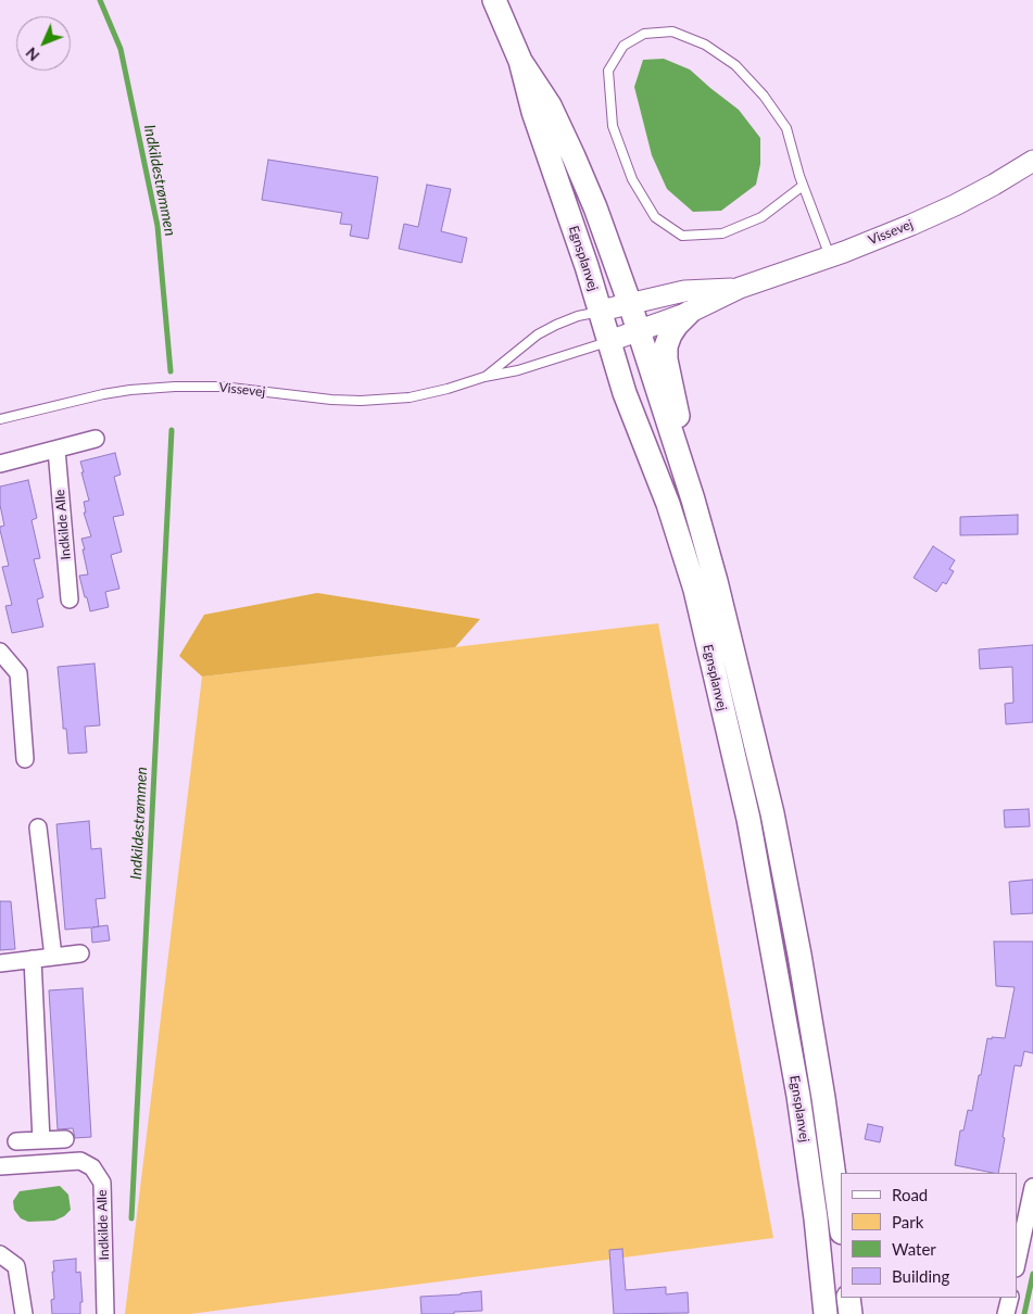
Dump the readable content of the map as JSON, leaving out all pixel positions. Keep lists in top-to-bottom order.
{
  "streets": {
    "main road": ["Egnsplanvej"],
    "street": ["Vissevej", "Indkilde Alle"]
  },
  "crossings": [
    ["Vissevej", "Egnsplanvej"]
  ],
  "water": ["Indkildestrømmen"],
  "legend": [
    "Road",
    "Park",
    "Water",
    "Building"
  ],
  "north": "bottom left"
}
